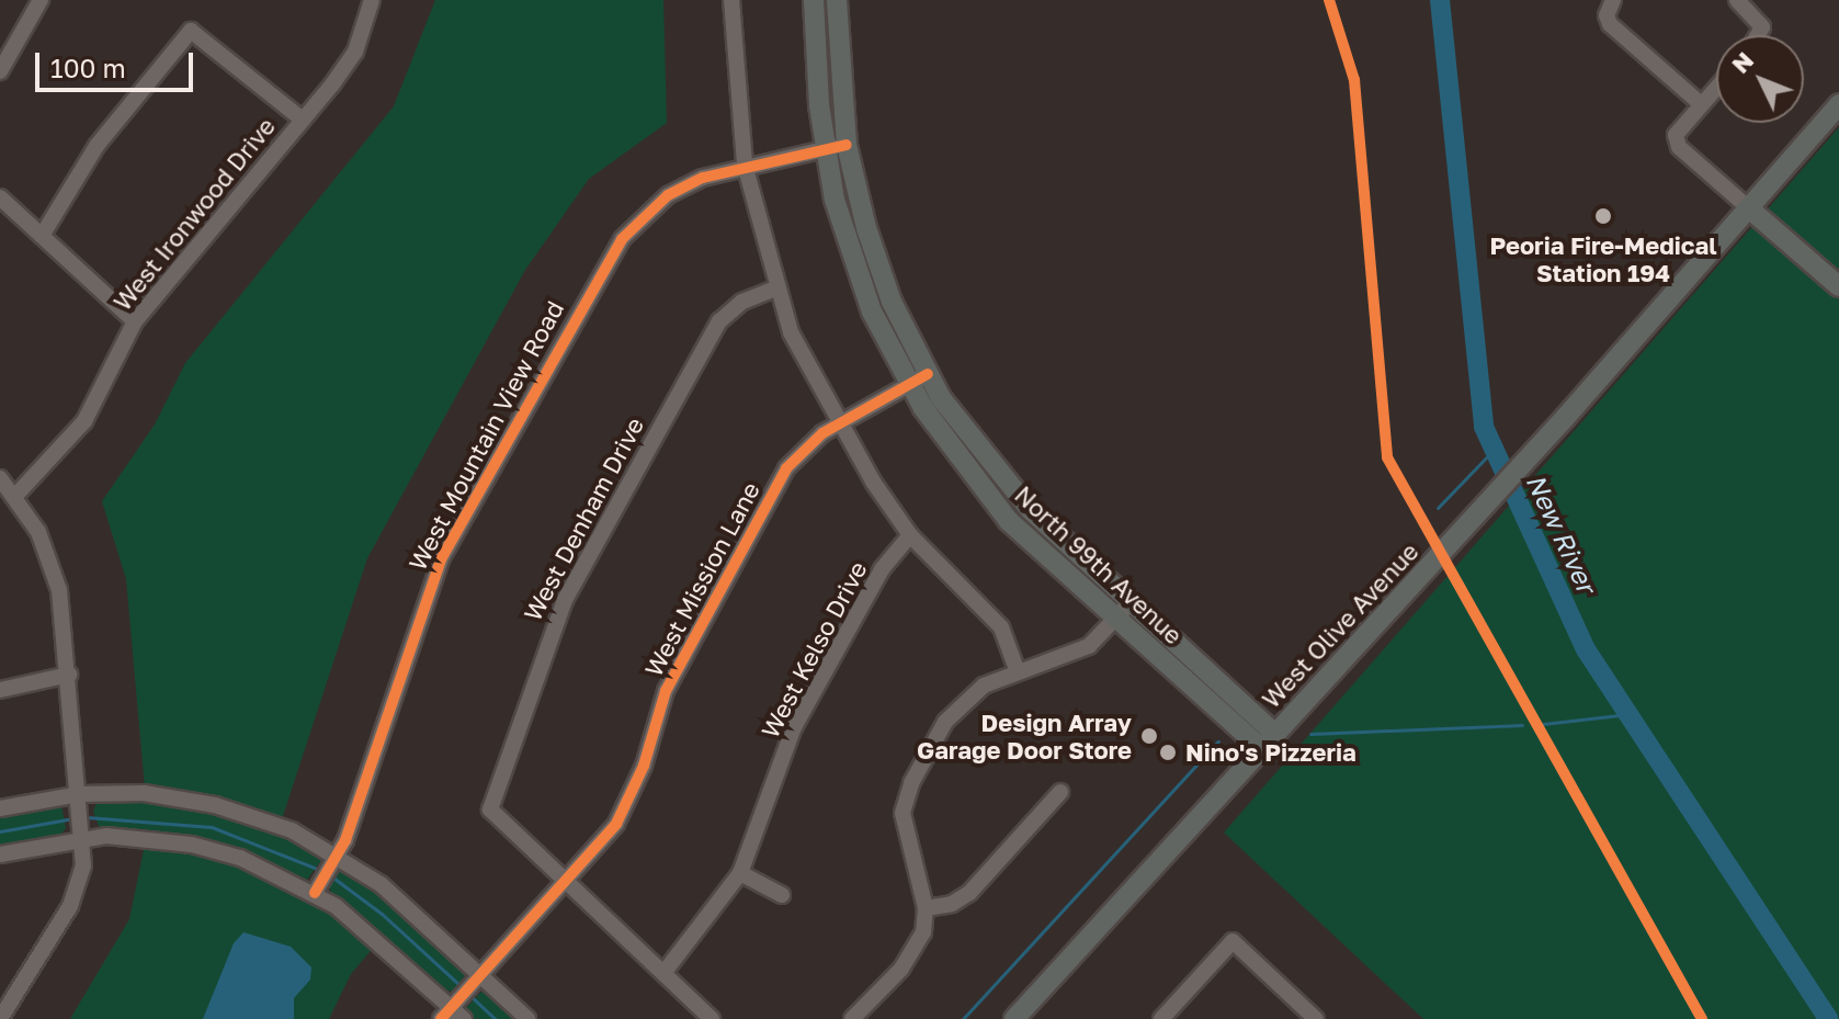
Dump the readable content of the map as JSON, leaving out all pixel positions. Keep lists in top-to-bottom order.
{
  "streets": {
    "main road": ["North 99th Avenue", "West Olive Avenue"],
    "street": [
      "West Ironwood Drive",
      "West Mountain View Road",
      "West Denham Drive",
      "West Mission Lane",
      "West Kelso Drive"
    ]
  },
  "crossings": [
    ["West Mountain View Road", "North 99th Avenue"],
    ["West Denham Drive", "West Mission Lane"],
    ["North 99th Avenue", "West Mission Lane"],
    ["North 99th Avenue", "West Olive Avenue"]
  ],
  "water": ["New River"],
  "places": ["Peoria Fire-Medical Station 194", "Design Array Garage Door Store", "Nino's Pizzeria"],
  "scale_bar": "100 m",
  "north": "top left"
}
